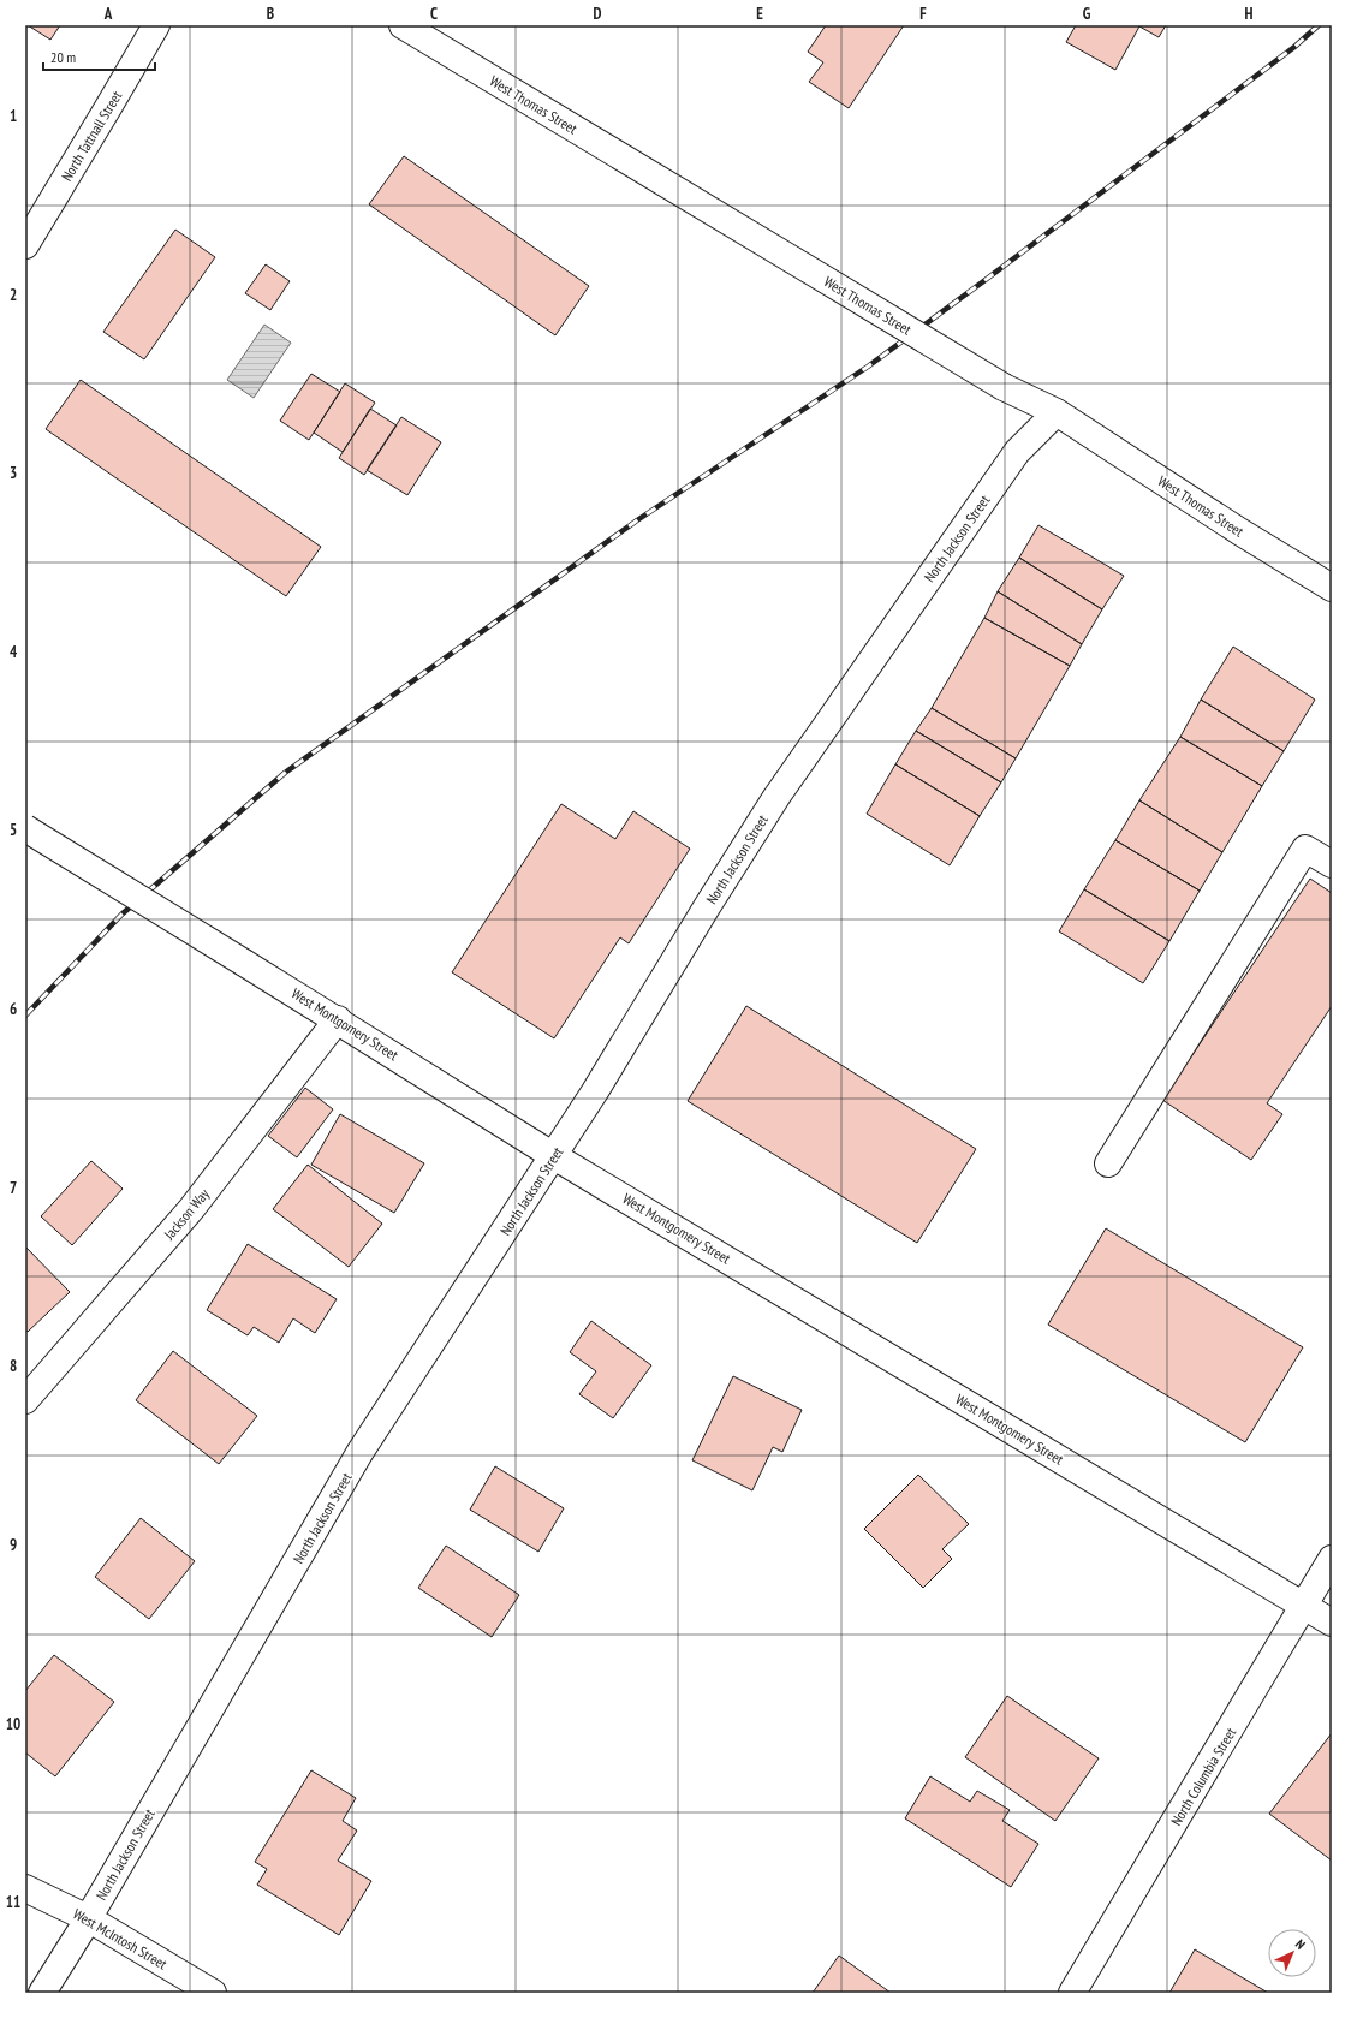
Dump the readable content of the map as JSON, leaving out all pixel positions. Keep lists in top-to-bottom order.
{
  "streets": {
    "street": [
      "West Thomas Street",
      "North Tattnall Street",
      "North Jackson Street",
      "West Montgomery Street",
      "Jackson Way",
      "North Columbia Street",
      "West McIntosh Street"
    ]
  },
  "crossings": [
    ["West Thomas Street", "North Jackson Street"],
    ["North Jackson Street", "West Montgomery Street"],
    ["North Jackson Street", "West McIntosh Street"],
    ["West Montgomery Street", "Jackson Way"],
    ["West Montgomery Street", "North Columbia Street"]
  ],
  "scale_bar": "20 m",
  "north": "top right",
  "grid": {
    "columns": [
      "A",
      "B",
      "C",
      "D",
      "E",
      "F",
      "G",
      "H"
    ],
    "rows": [
      "1",
      "2",
      "3",
      "4",
      "5",
      "6",
      "7",
      "8",
      "9",
      "10",
      "11"
    ]
  }
}
